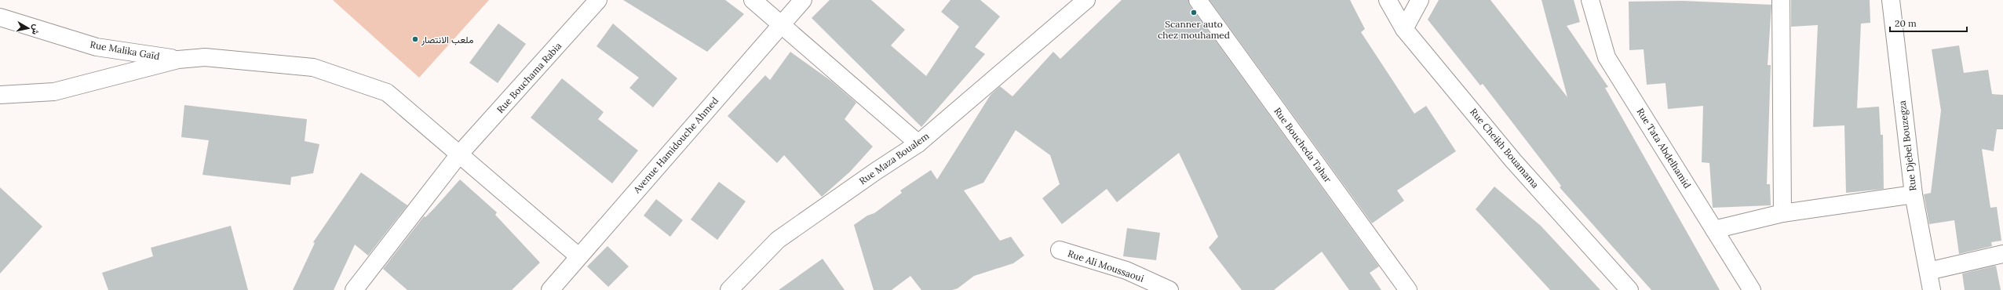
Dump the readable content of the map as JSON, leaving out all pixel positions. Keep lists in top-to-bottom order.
{
  "streets": {
    "street": [
      "Rue Malika Gaïd",
      "Rue Bouchama Rabia",
      "Avenue Hamidouche Ahmed",
      "Rue Boucheda Tahar",
      "Rue Djebel Bouzegza",
      "Rue Cheikh Bouamama",
      "Rue Tata Abdelhamid",
      "Rue Maza Boualem",
      "Rue Ali Moussaoui"
    ]
  },
  "places": ["Scanner auto chez mouhamed", "ملعب الانتصار"],
  "scale_bar": "20 m",
  "north": "right"
}
